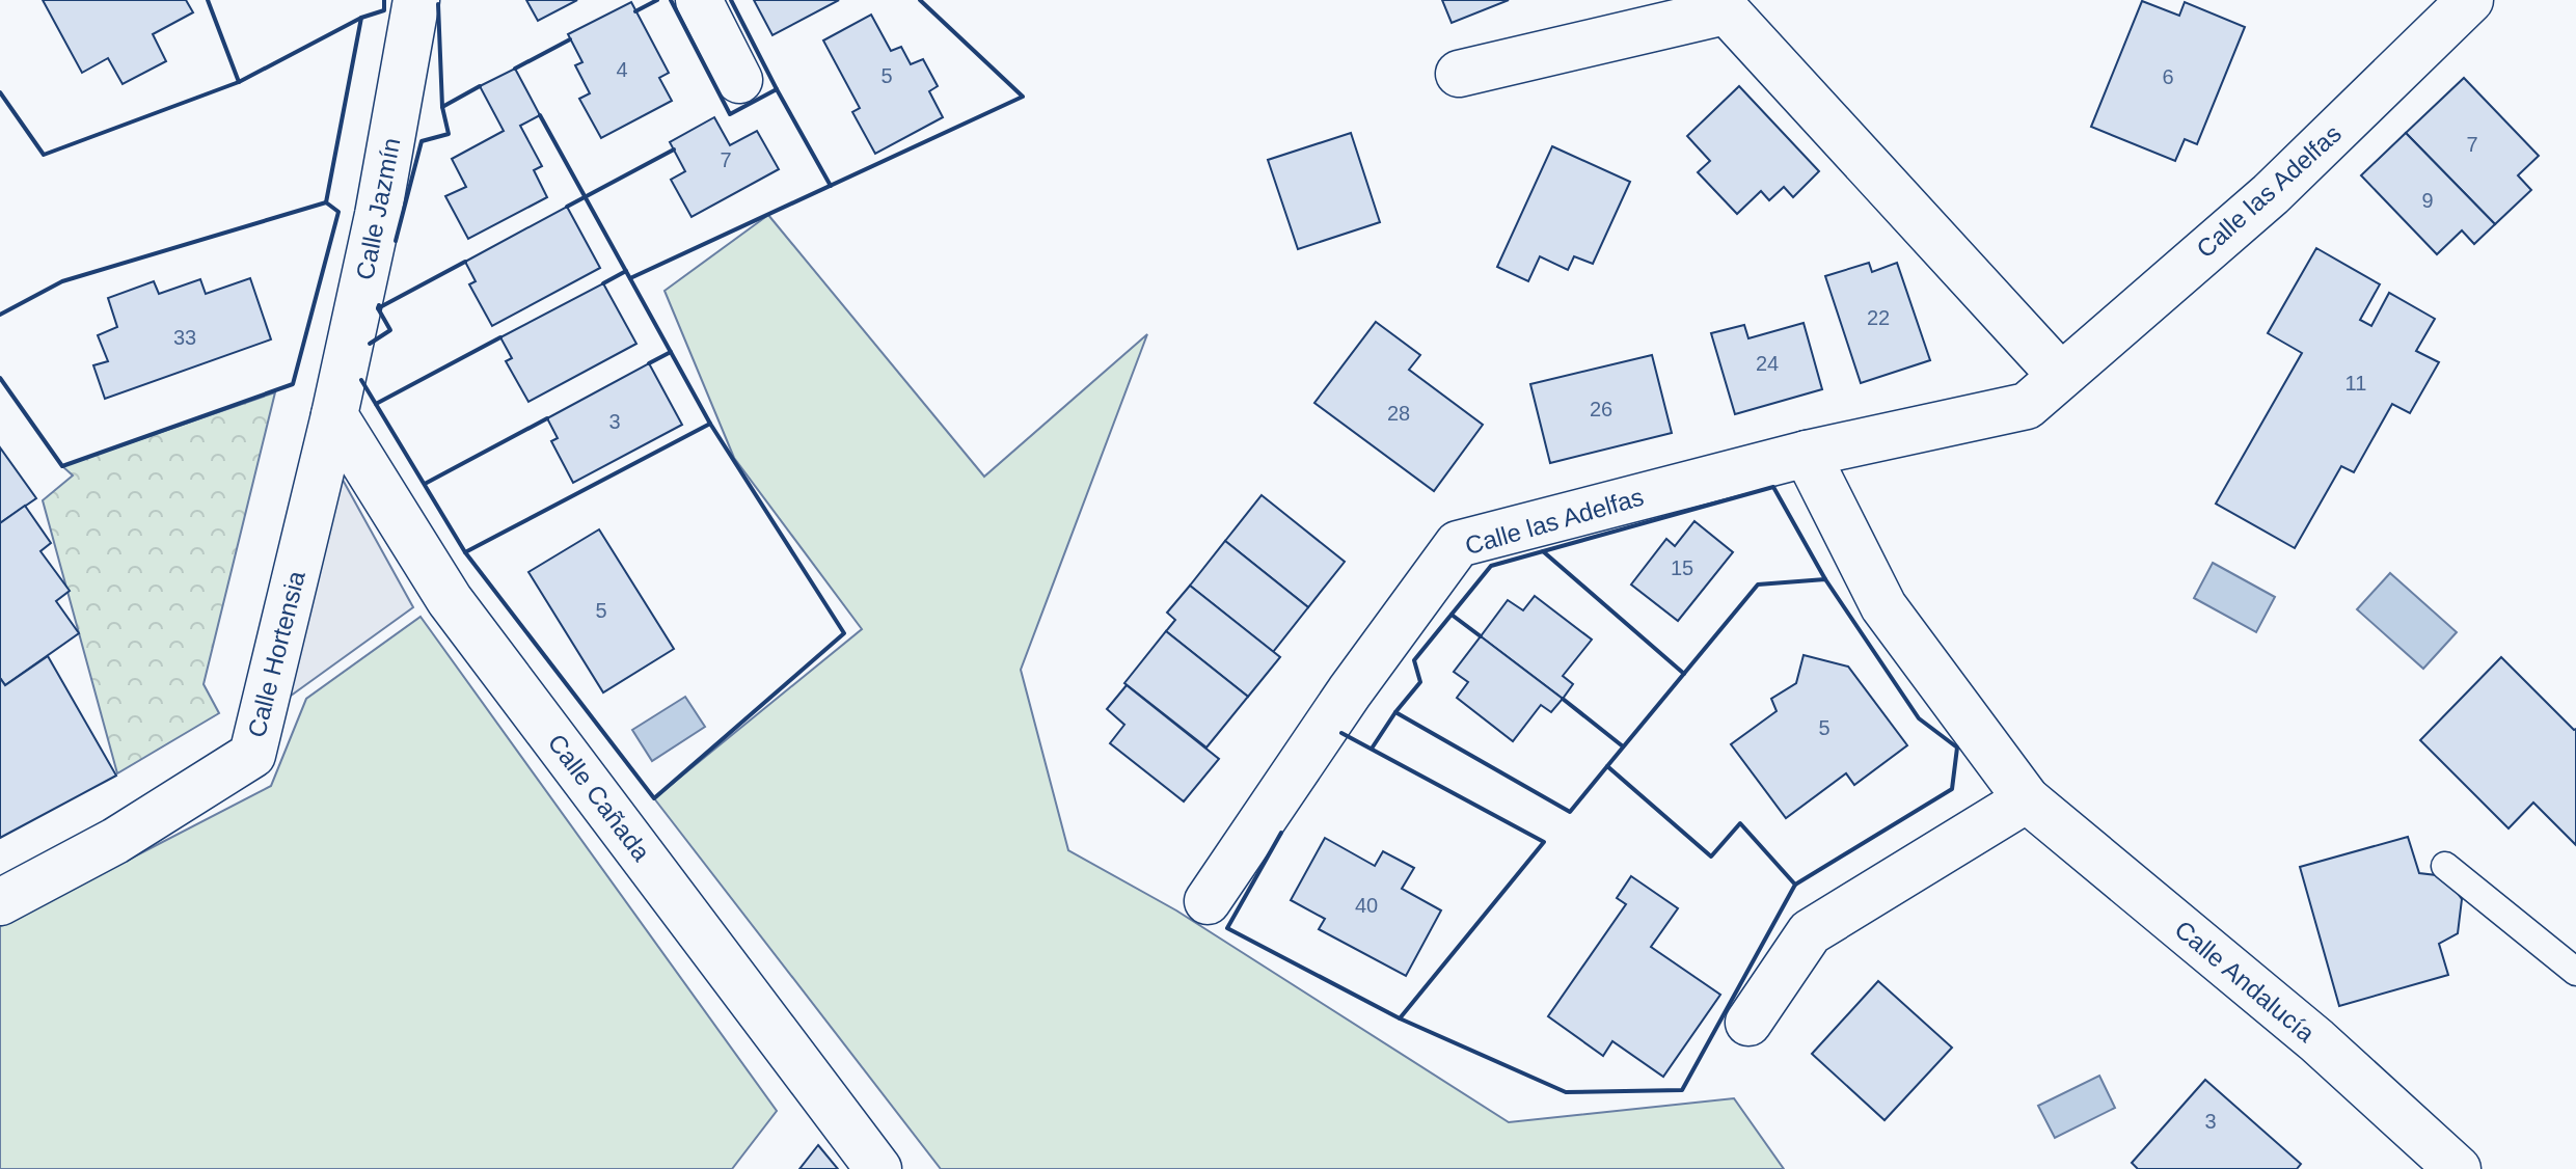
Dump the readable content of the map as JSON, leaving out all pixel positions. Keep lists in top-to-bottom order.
{
  "streets": {
    "street": [
      "Calle las Adelfas",
      "Calle Jazmín",
      "Calle Hortensia",
      "Calle Cañada",
      "Calle Andalucía"
    ]
  },
  "crossings": [
    ["Calle las Adelfas", "Calle Andalucía"],
    ["Calle Jazmín", "Calle Hortensia"],
    ["Calle Jazmín", "Calle Cañada"],
    ["Calle Hortensia", "Calle Cañada"]
  ],
  "house_numbers": [
    "4",
    "5",
    "6",
    "7",
    "7",
    "9",
    "22",
    "33",
    "24",
    "11",
    "26",
    "28",
    "3",
    "15",
    "5",
    "5",
    "40",
    "3"
  ]
}
